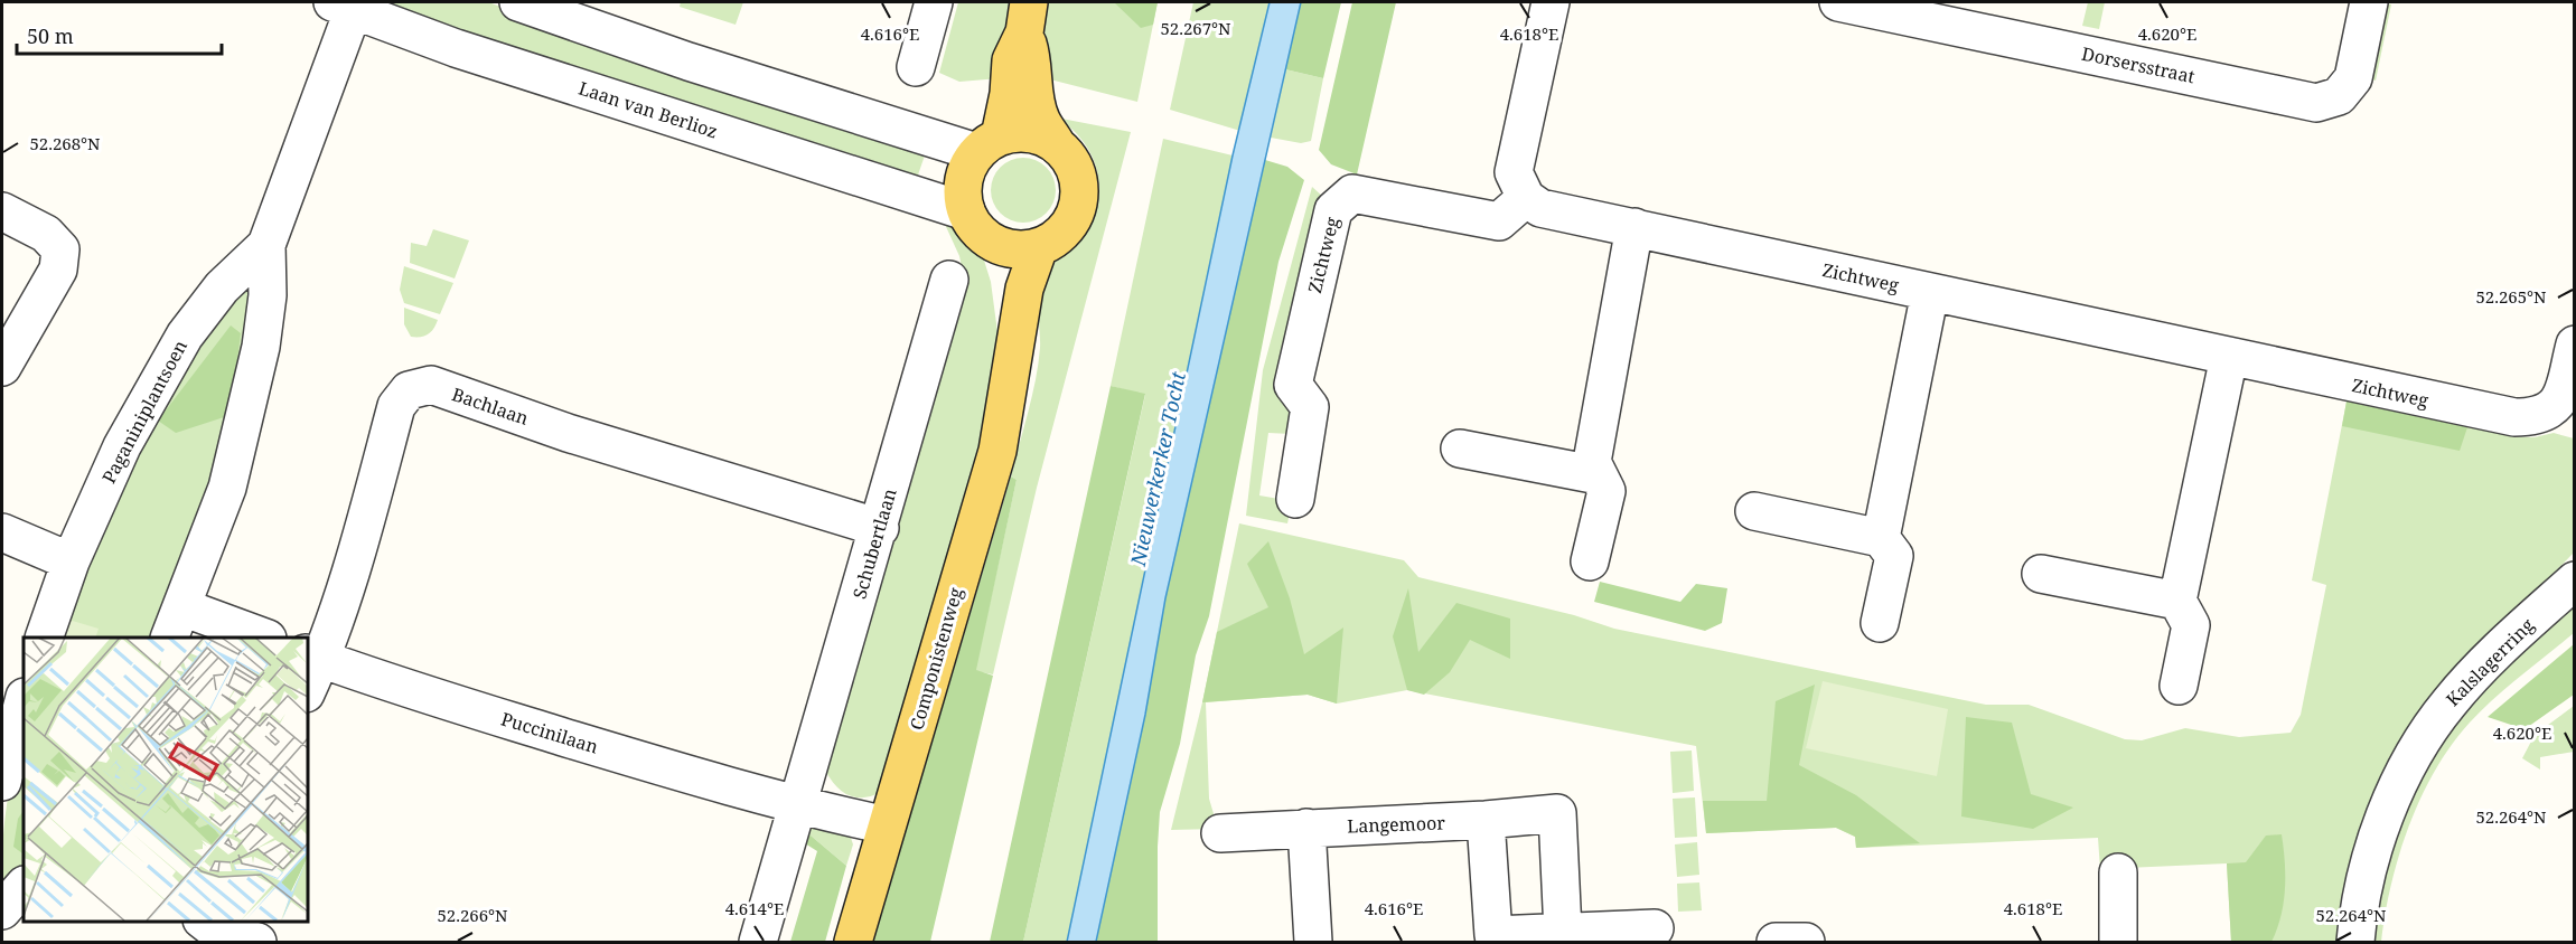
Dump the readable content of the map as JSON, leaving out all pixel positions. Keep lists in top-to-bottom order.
{
  "streets": {
    "main road": ["Componistenweg"],
    "street": [
      "Dorsersstraat",
      "Laan van Berlioz",
      "Zichtweg",
      "Bachlaan",
      "Paganiniplantsoen",
      "Schubertlaan",
      "Kalslagerring",
      "Puccinilaan",
      "Langemoor"
    ]
  },
  "crossings": [
    ["Laan van Berlioz", "Paganiniplantsoen"],
    ["Laan van Berlioz", "Componistenweg"],
    ["Bachlaan", "Schubertlaan"],
    ["Bachlaan", "Puccinilaan"],
    ["Schubertlaan", "Puccinilaan"]
  ],
  "water": ["Nieuwerkerker Tocht"],
  "scale_bar": "50 m",
  "coordinates": [
    "52.267°N",
    "4.616°E",
    "4.618°E",
    "4.620°E",
    "52.268°N",
    "52.265°N",
    "52.264°N",
    "4.614°E",
    "52.266°N"
  ]
}
